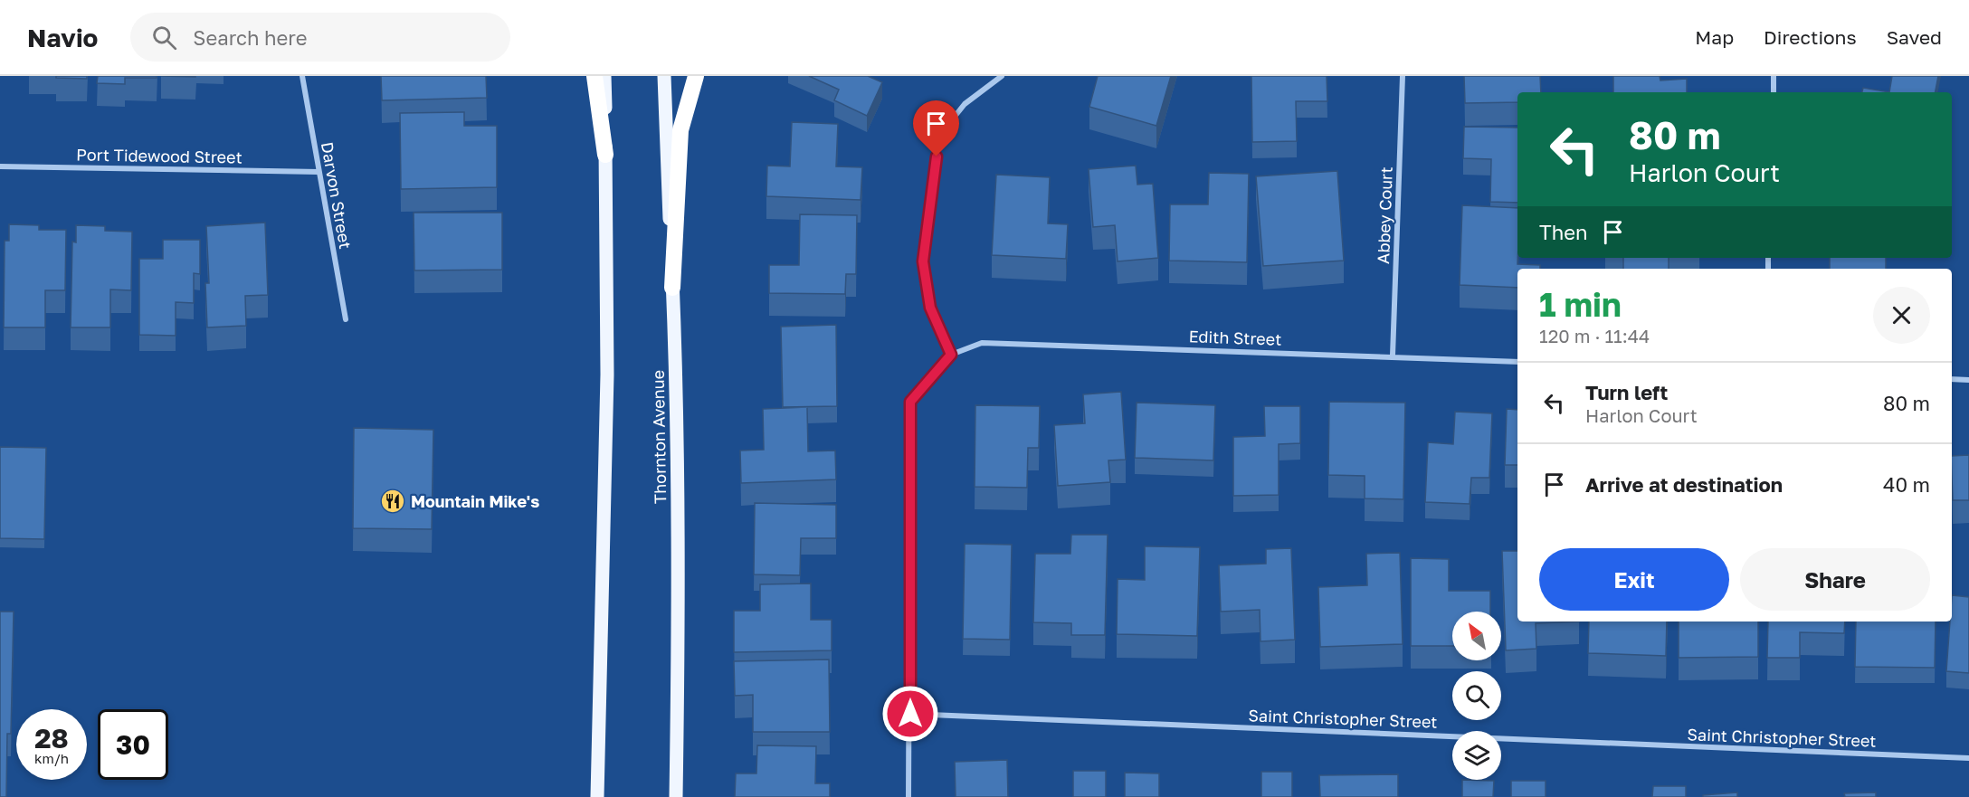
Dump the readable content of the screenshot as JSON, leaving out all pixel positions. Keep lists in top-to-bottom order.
{
  "streets": {
    "main road": ["Thornton Avenue"],
    "street": [
      "Port Tidewood Street",
      "Darvon Street",
      "Abbey Court",
      "Edith Street",
      "Saint Christopher Street"
    ]
  },
  "crossings": [
    ["Port Tidewood Street", "Darvon Street"],
    ["Abbey Court", "Edith Street"]
  ],
  "places": {
    "restaurant": ["Mountain Mike's"]
  },
  "north": "top left",
  "page": {
    "header": "Navio",
    "search": "Search here",
    "nav": ["Map", "Directions", "Saved"],
    "turn": ["80 m", "Harlon Court"],
    "then": "Then",
    "heading": ["1 min", "120 m · 11:44"],
    "list": [
      {
        "name": "Turn left",
        "note": "Harlon Court",
        "value": "80 m"
      },
      {
        "name": "Arrive at destination",
        "value": "40 m"
      }
    ],
    "buttons": ["Exit", "Share"],
    "speed": "28 km/h",
    "limit": "30"
  }
}
